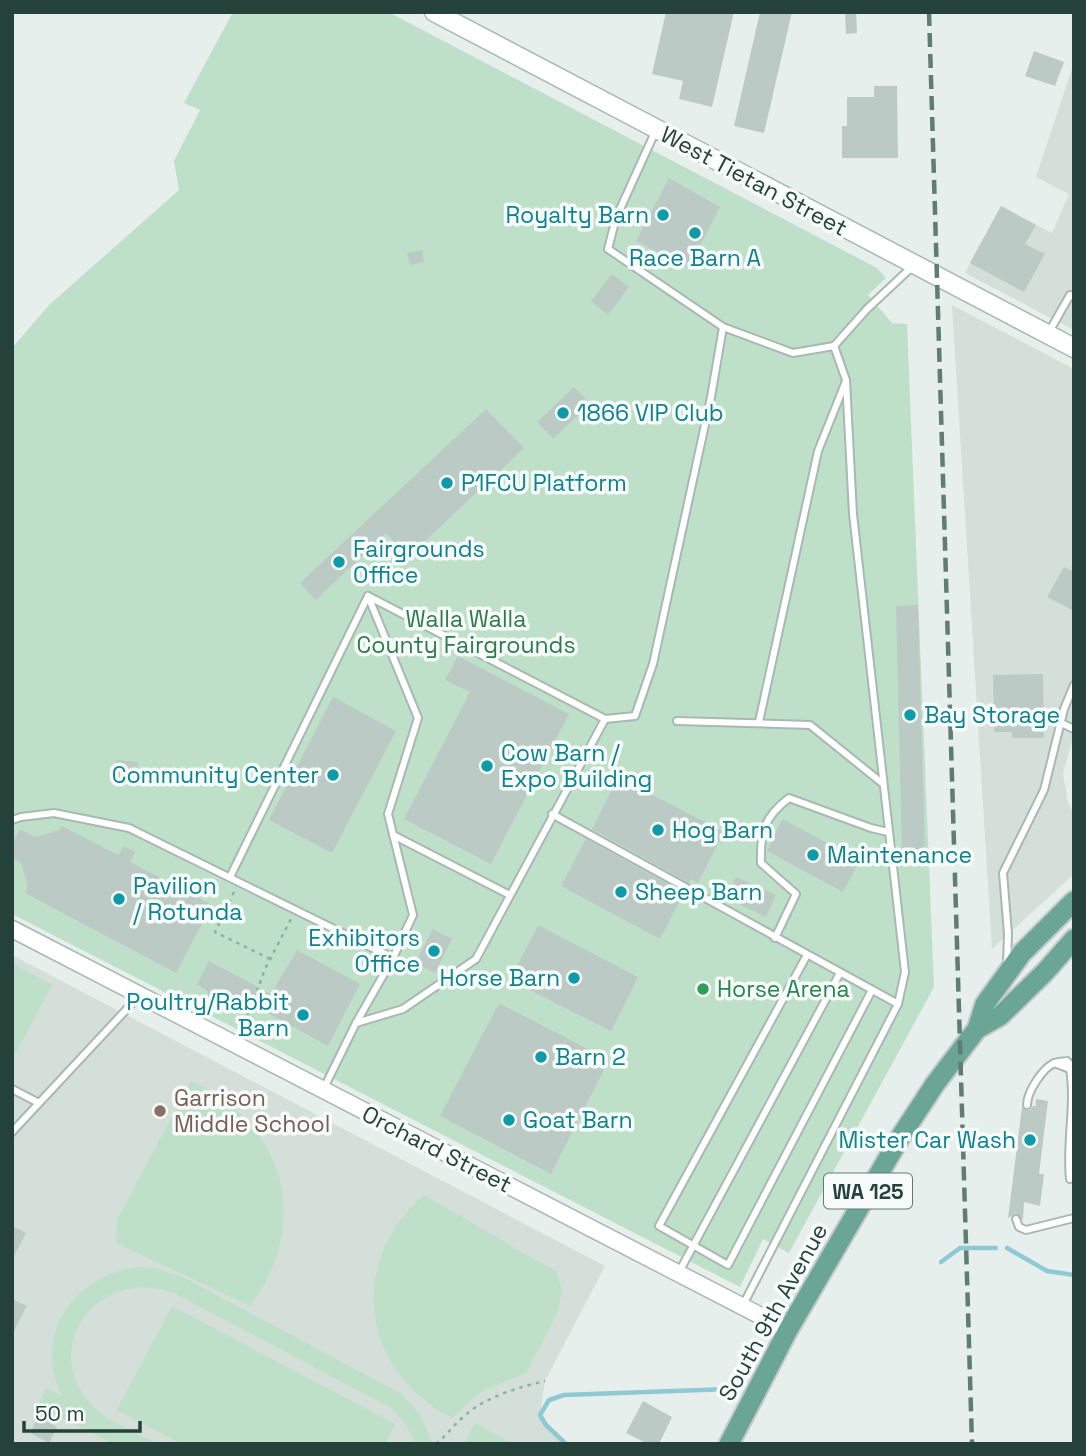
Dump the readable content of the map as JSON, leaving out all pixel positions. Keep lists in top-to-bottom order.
{
  "streets": {
    "main road": ["West Tietan Street", "WA 125", "South 9th Avenue"],
    "street": ["Orchard Street"]
  },
  "crossings": [
    ["Orchard Street", "South 9th Avenue"]
  ],
  "parks": ["Walla Walla County Fairgrounds"],
  "places": [
    "Royalty Barn",
    "Race Barn A",
    "1866 VIP Club",
    "P1FCU Platform",
    "Fairgrounds Office",
    "Bay Storage",
    "Cow Barn / Expo Building",
    "Community Center",
    "Hog Barn",
    "Maintenance",
    "Sheep Barn",
    "Pavilion / Rotunda",
    "Exhibitors Office",
    "Horse Barn",
    "Horse Arena",
    "Poultry/Rabbit Barn",
    "Barn 2",
    "Garrison Middle School",
    "Goat Barn",
    "Mister Car Wash"
  ],
  "scale_bar": "50 m"
}
